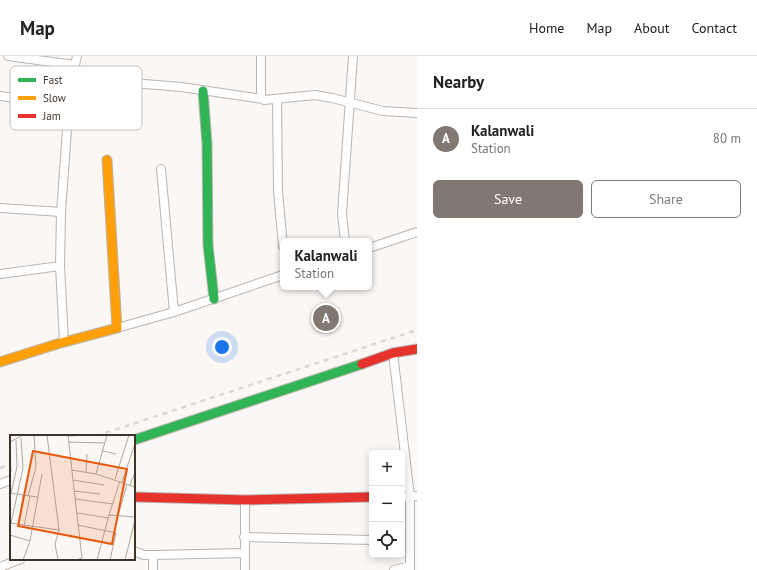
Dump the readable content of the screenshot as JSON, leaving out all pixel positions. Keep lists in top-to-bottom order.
{
  "legend": ["Fast", "Slow", "Jam"],
  "page": {
    "header": "Map",
    "nav": [
      "Home",
      "Map",
      "About",
      "Contact"
    ],
    "heading": "Nearby",
    "list": [
      {
        "mark": "A",
        "name": "Kalanwali",
        "note": "Station",
        "value": "80 m"
      }
    ],
    "buttons": ["Save", "Share"],
    "popup": ["Kalanwali", "Station"],
    "pins": "A",
    "map_buttons": ["+", "−"]
  }
}
